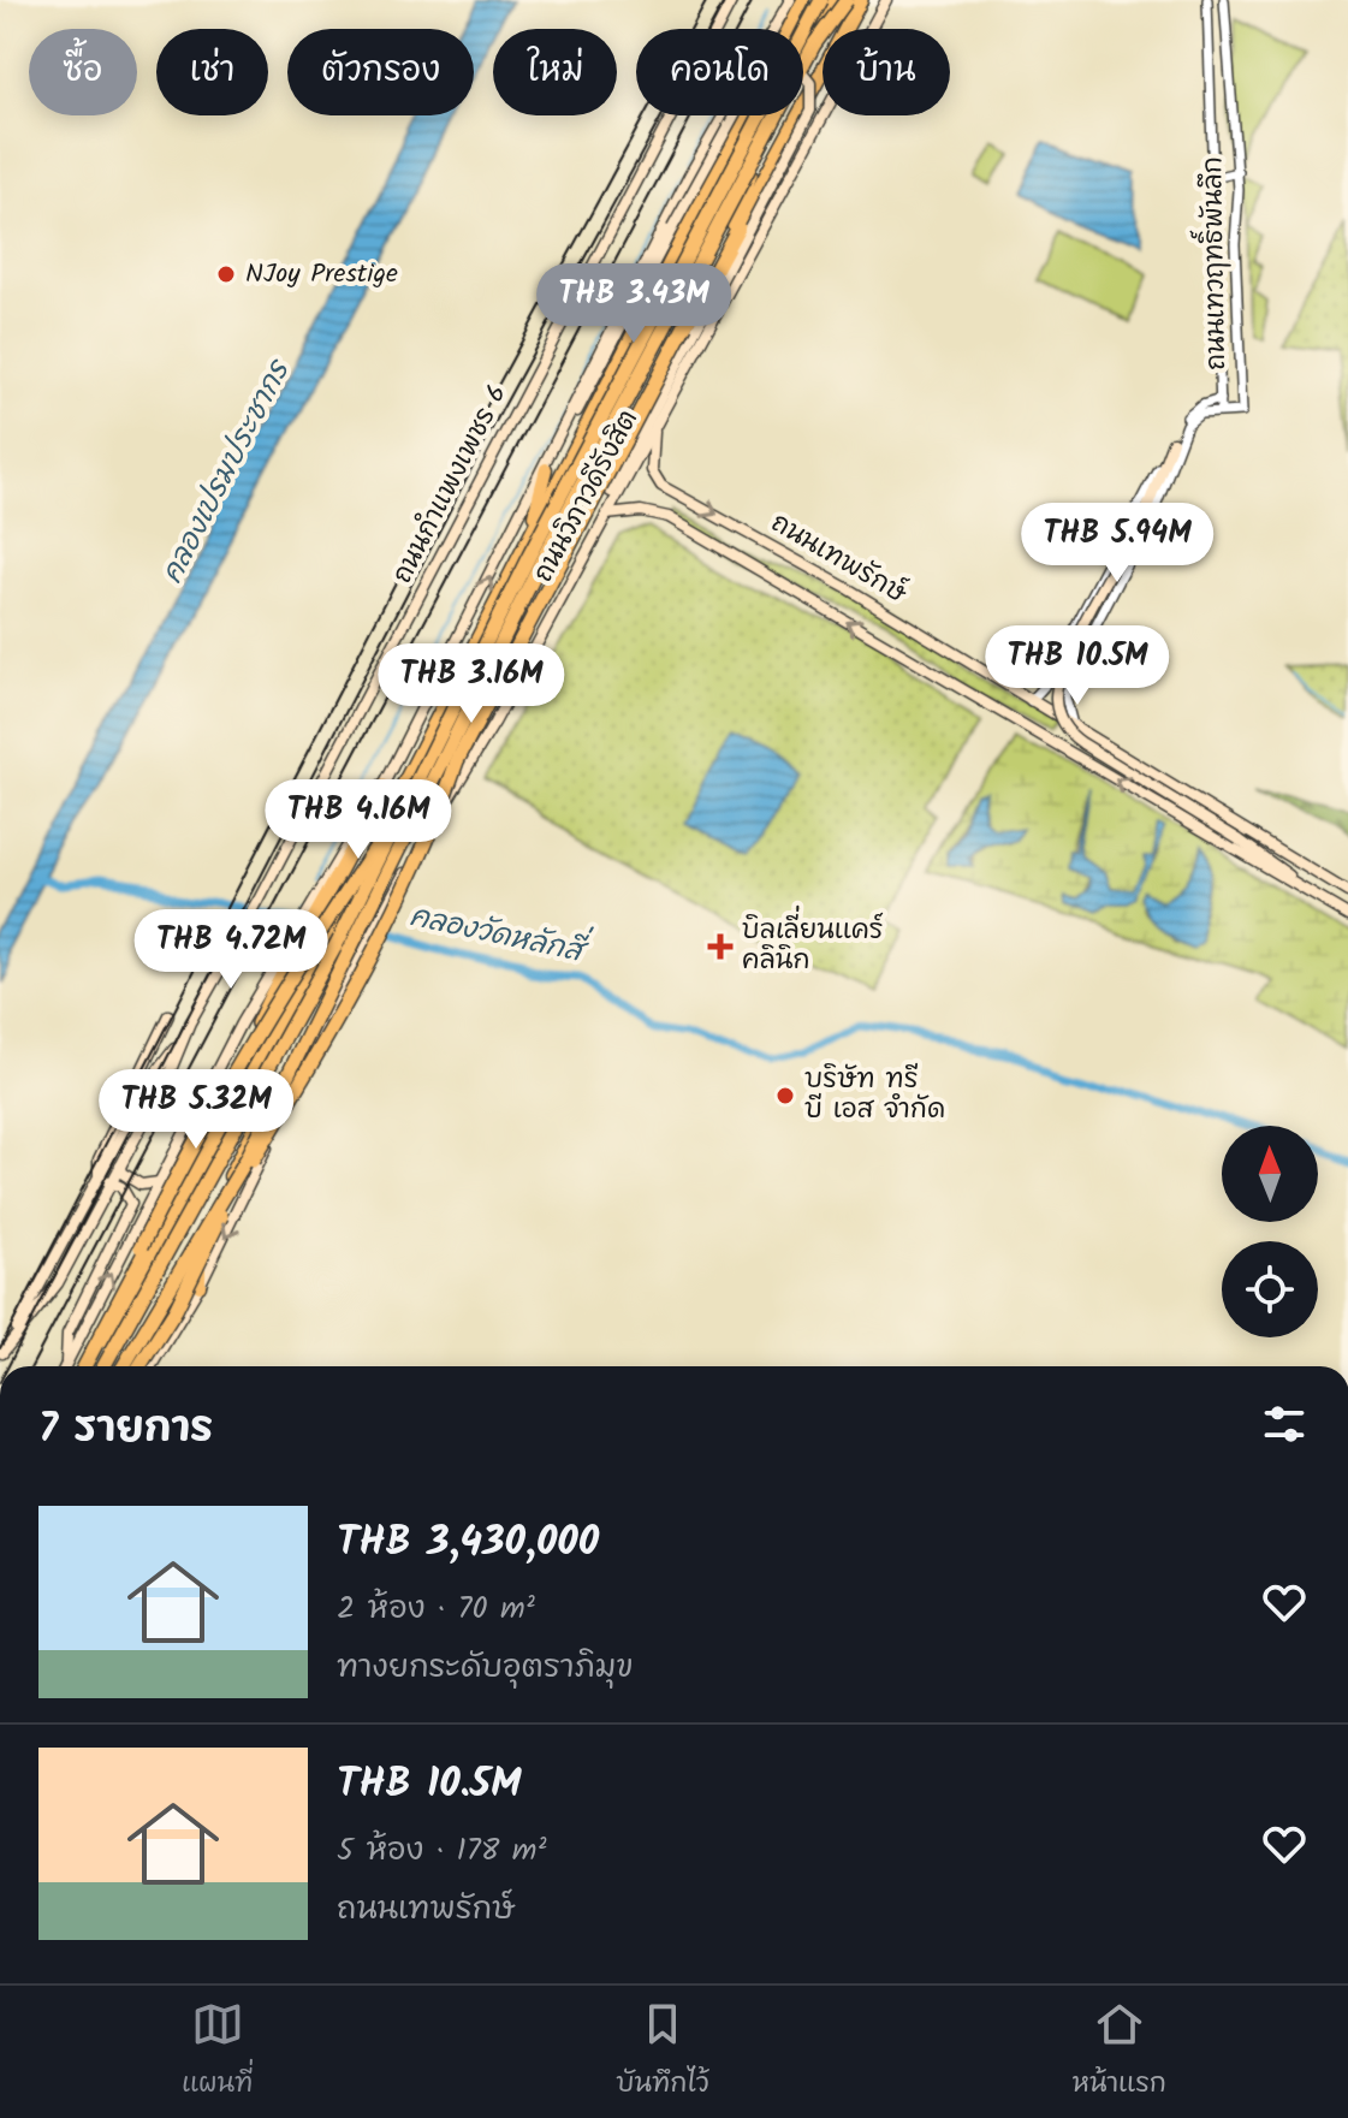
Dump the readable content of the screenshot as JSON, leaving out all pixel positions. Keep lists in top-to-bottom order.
{
  "streets": {
    "highway": ["ถนนวิภาวดีรังสิต"],
    "main road": ["ถนนกำแพงเพชร 6", "ถนนเทพรักษ์"],
    "street": ["ถนนเทวฤทธิ์พันลึก"]
  },
  "crossings": [
    ["ถนนวิภาวดีรังสิต", "ถนนเทพรักษ์"]
  ],
  "water": ["คลองเปรมประชากร", "คลองวัดหลักสี่"],
  "places": {
    "other": ["NJoy Prestige", "บริษัท ทรี บี เอส จำกัด"],
    "health": ["บิลเลี่ยนแคร์ คลินิก"]
  },
  "north": "top",
  "page": {
    "chip": [
      "ซื้อ",
      "เช่า",
      "ตัวกรอง",
      "ใหม่",
      "คอนโด",
      "บ้าน"
    ],
    "price": [
      "THB 3.43M",
      "THB 5.94M",
      "THB 10.5M",
      "THB 3.16M",
      "THB 4.16M",
      "THB 4.72M",
      "THB 5.32M"
    ],
    "heading": "7 รายการ",
    "list": [
      {
        "name": "THB 3,430,000",
        "note": "2 ห้อง · 70 m² · ทางยกระดับอุตราภิมุข"
      },
      {
        "name": "THB 10.5M",
        "note": "5 ห้อง · 178 m² · ถนนเทพรักษ์"
      }
    ],
    "tabs": ["แผนที่", "บันทึกไว้", "หน้าแรก"]
  }
}
